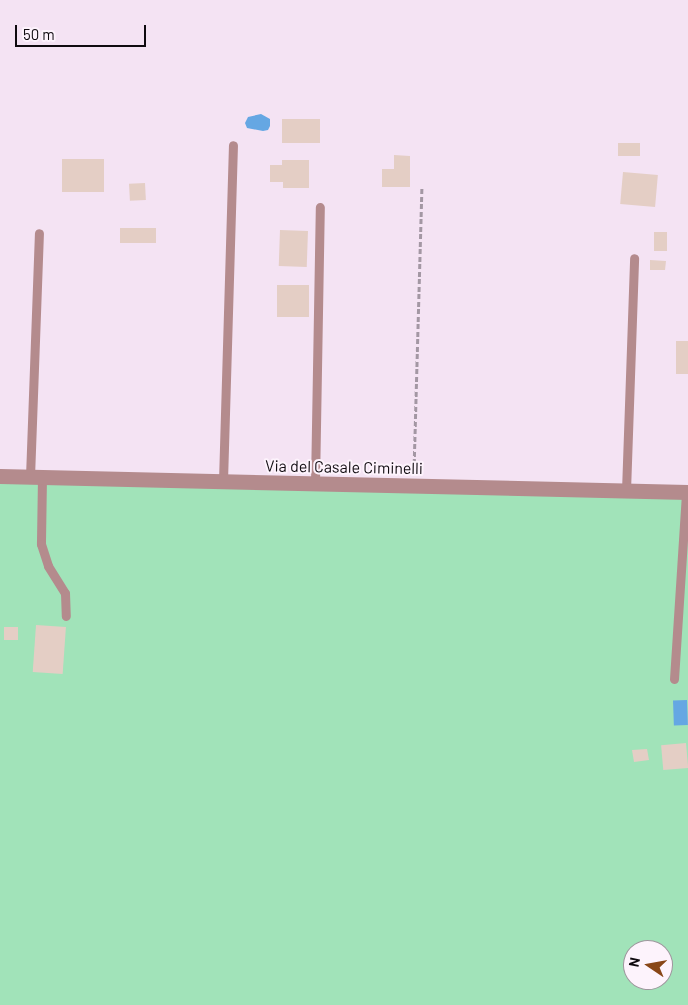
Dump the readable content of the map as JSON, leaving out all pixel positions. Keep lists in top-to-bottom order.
{
  "streets": {
    "street": ["Via del Casale Ciminelli"]
  },
  "scale_bar": "50 m",
  "north": "left"
}
